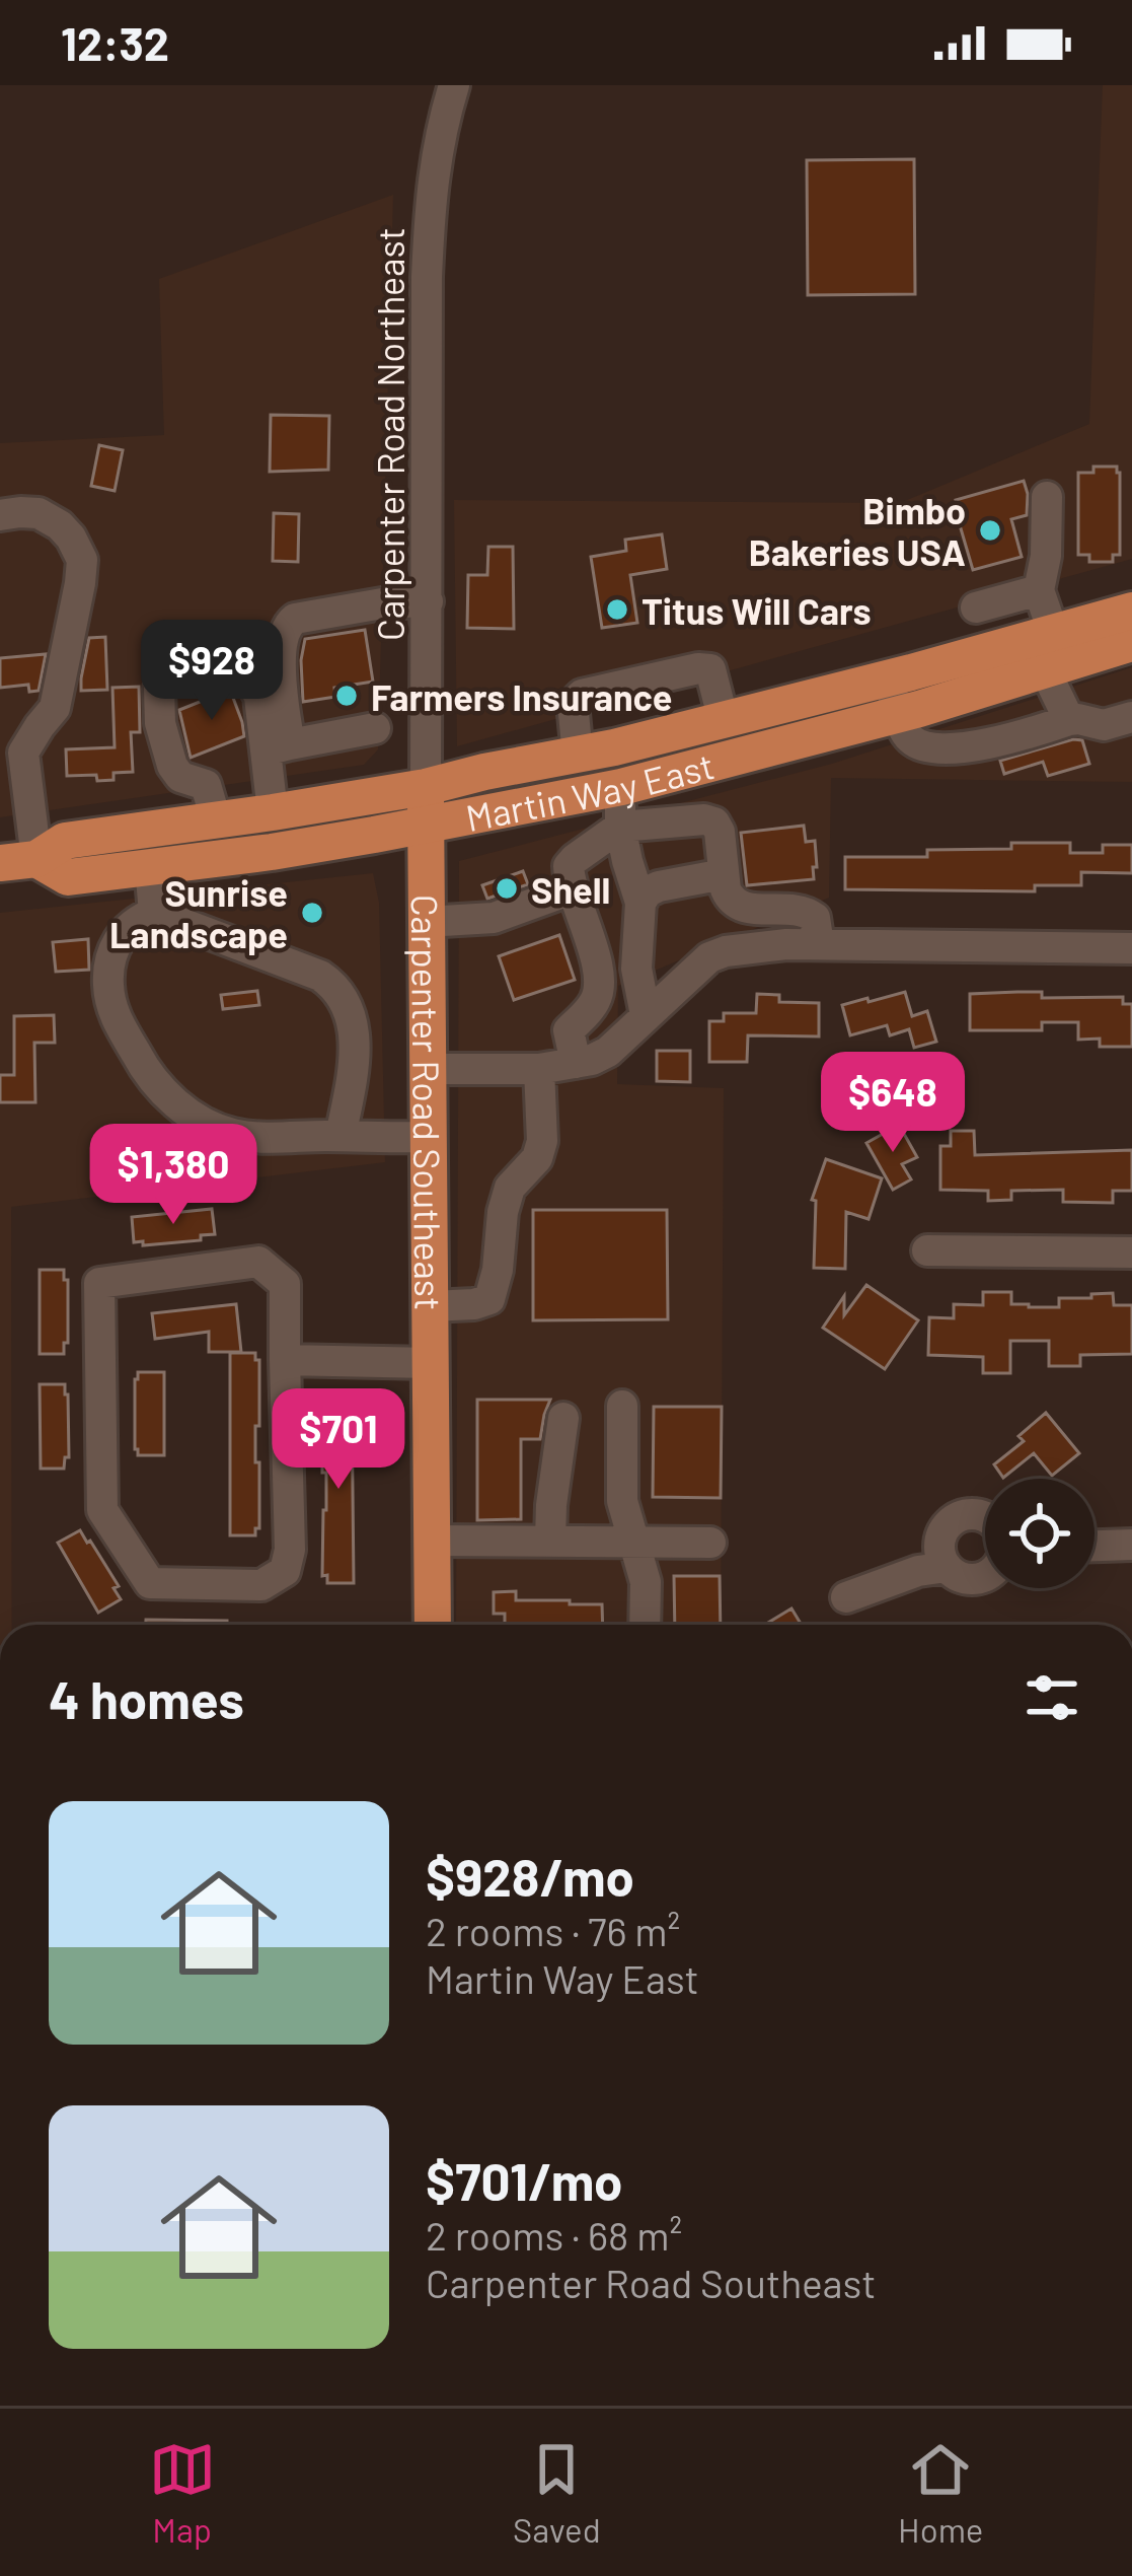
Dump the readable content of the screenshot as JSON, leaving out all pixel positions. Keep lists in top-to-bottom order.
{
  "streets": {
    "main road": ["Martin Way East", "Carpenter Road Southeast"],
    "street": ["Carpenter Road Northeast"]
  },
  "crossings": [
    ["Carpenter Road Northeast", "Martin Way East"],
    ["Carpenter Road Northeast", "Carpenter Road Southeast"],
    ["Martin Way East", "Carpenter Road Southeast"]
  ],
  "places": [
    "Bimbo Bakeries USA",
    "Titus Will Cars",
    "Farmers Insurance",
    "Shell",
    "Sunrise Landscape"
  ],
  "page": {
    "status": "12:32",
    "price": [
      "$928",
      "$648",
      "$1,380",
      "$701"
    ],
    "heading": "4 homes",
    "list": [
      {
        "name": "$928/mo",
        "note": "2 rooms · 76 m² · Martin Way East"
      },
      {
        "name": "$701/mo",
        "note": "2 rooms · 68 m² · Carpenter Road Southeast"
      }
    ],
    "tabs": ["Map", "Saved", "Home"]
  }
}
